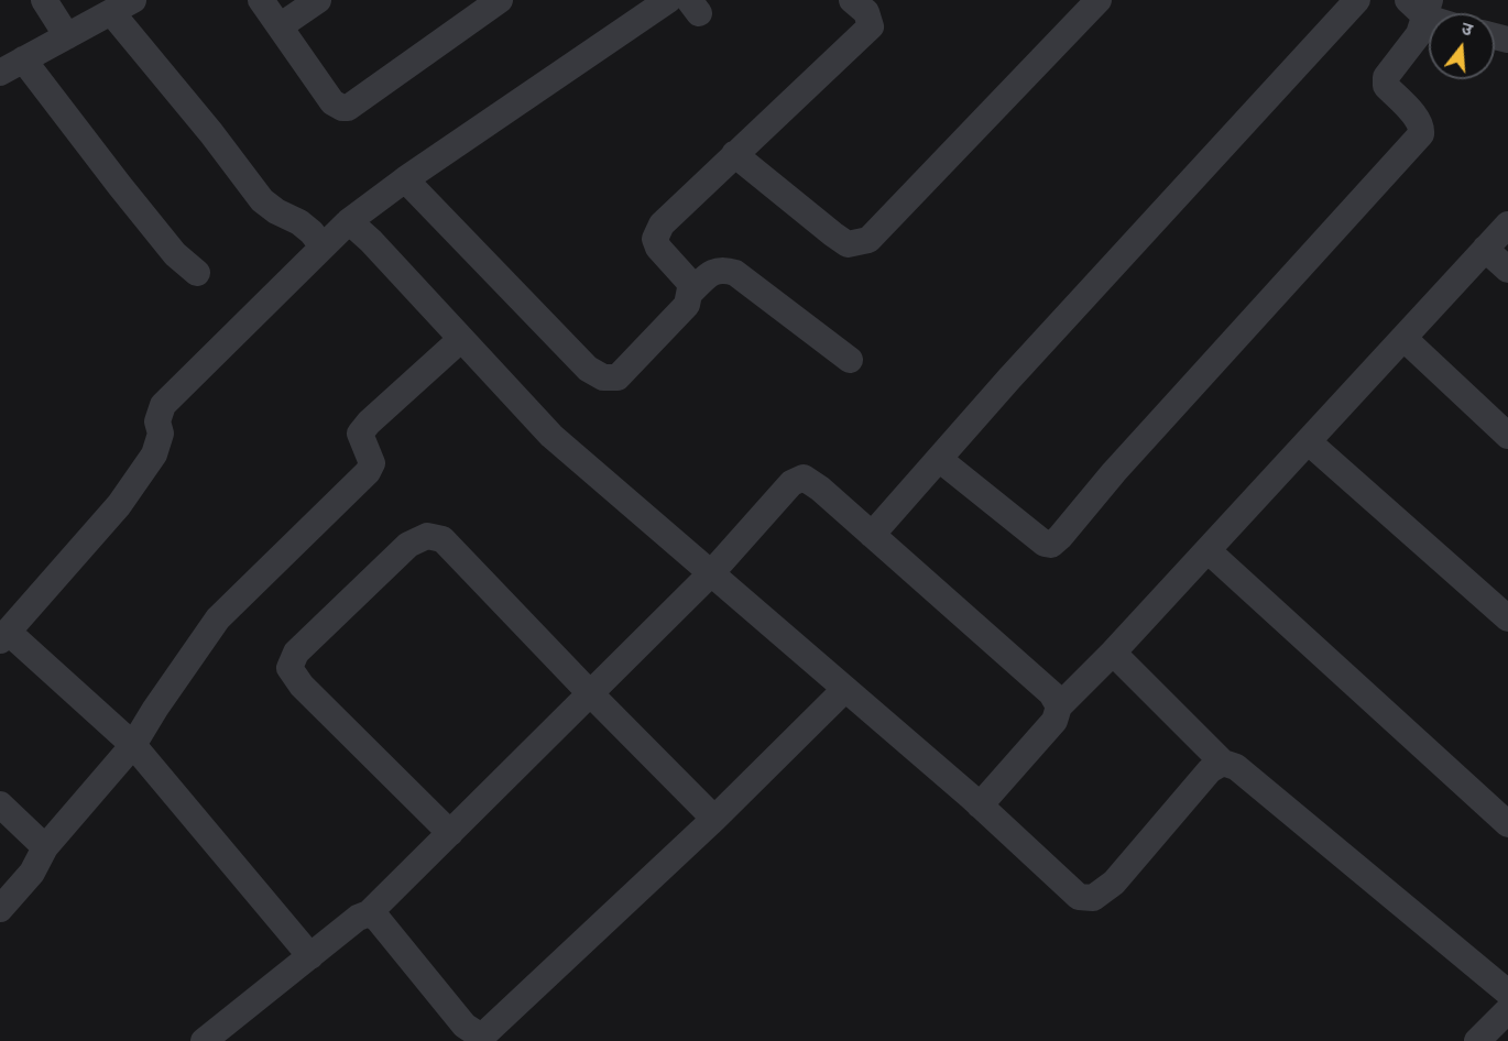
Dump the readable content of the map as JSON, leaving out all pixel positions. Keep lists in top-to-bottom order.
{
  "north": "top"
}
